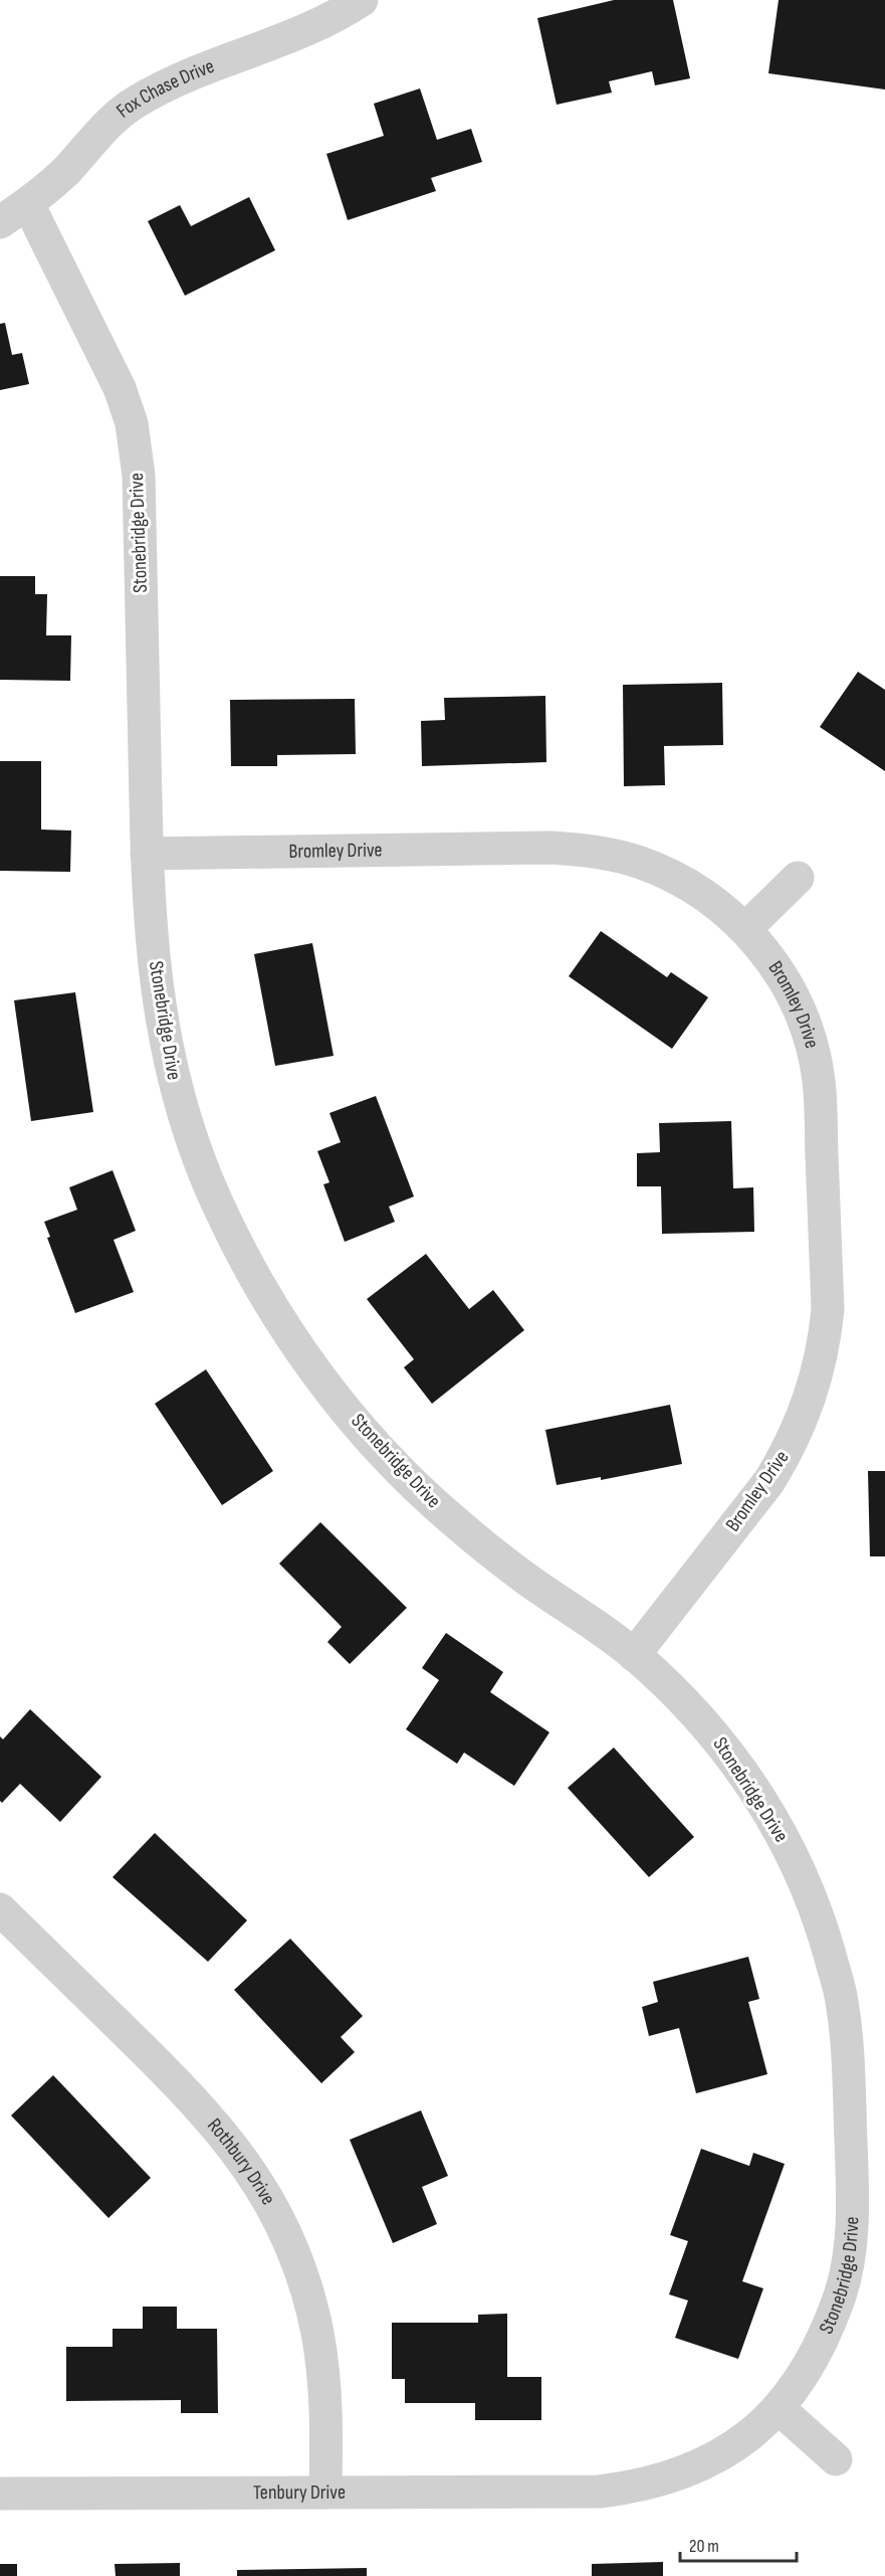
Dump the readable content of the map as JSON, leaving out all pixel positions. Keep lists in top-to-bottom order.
{
  "streets": {
    "street": [
      "Fox Chase Drive",
      "Stonebridge Drive",
      "Bromley Drive",
      "Rothbury Drive",
      "Tenbury Drive"
    ]
  },
  "crossings": [
    ["Fox Chase Drive", "Stonebridge Drive"],
    ["Stonebridge Drive", "Bromley Drive"],
    ["Stonebridge Drive", "Tenbury Drive"],
    ["Rothbury Drive", "Tenbury Drive"]
  ],
  "scale_bar": "20 m"
}
